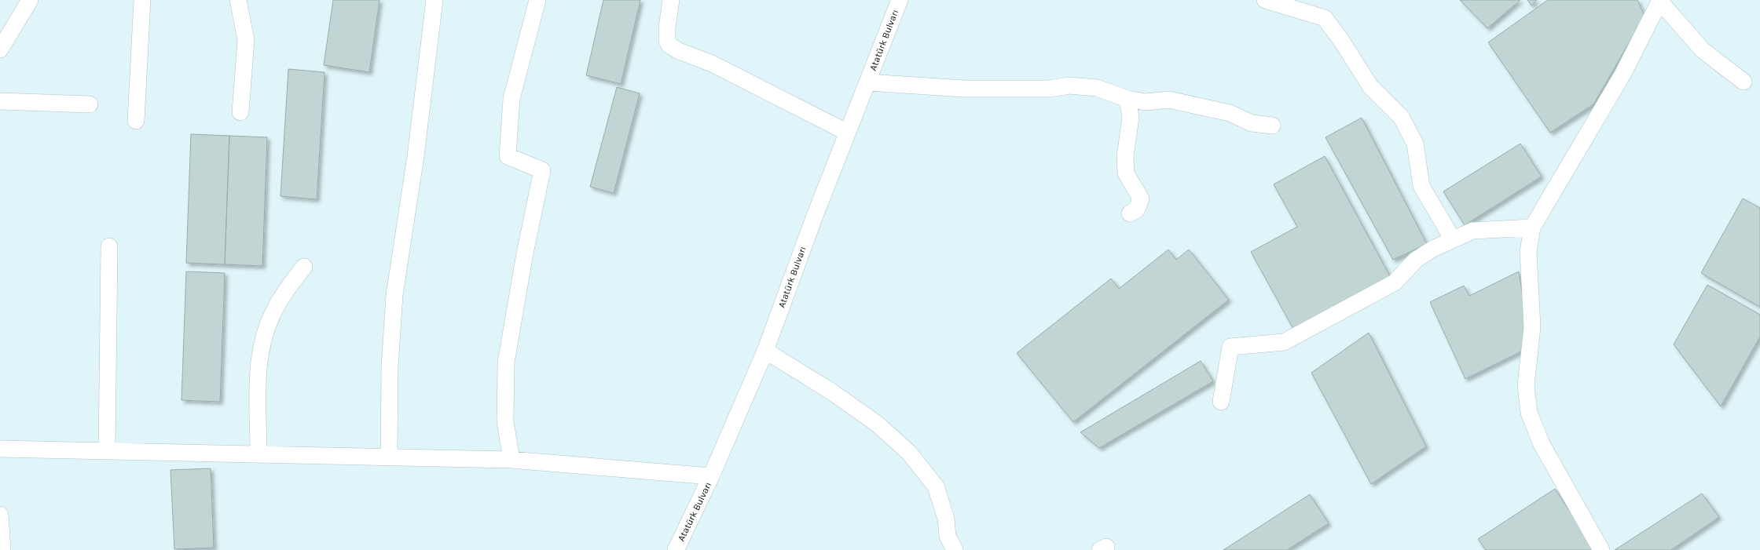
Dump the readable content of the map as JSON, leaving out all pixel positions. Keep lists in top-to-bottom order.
{
  "streets": {
    "street": ["Atatürk Bulvarı"]
  }
}
